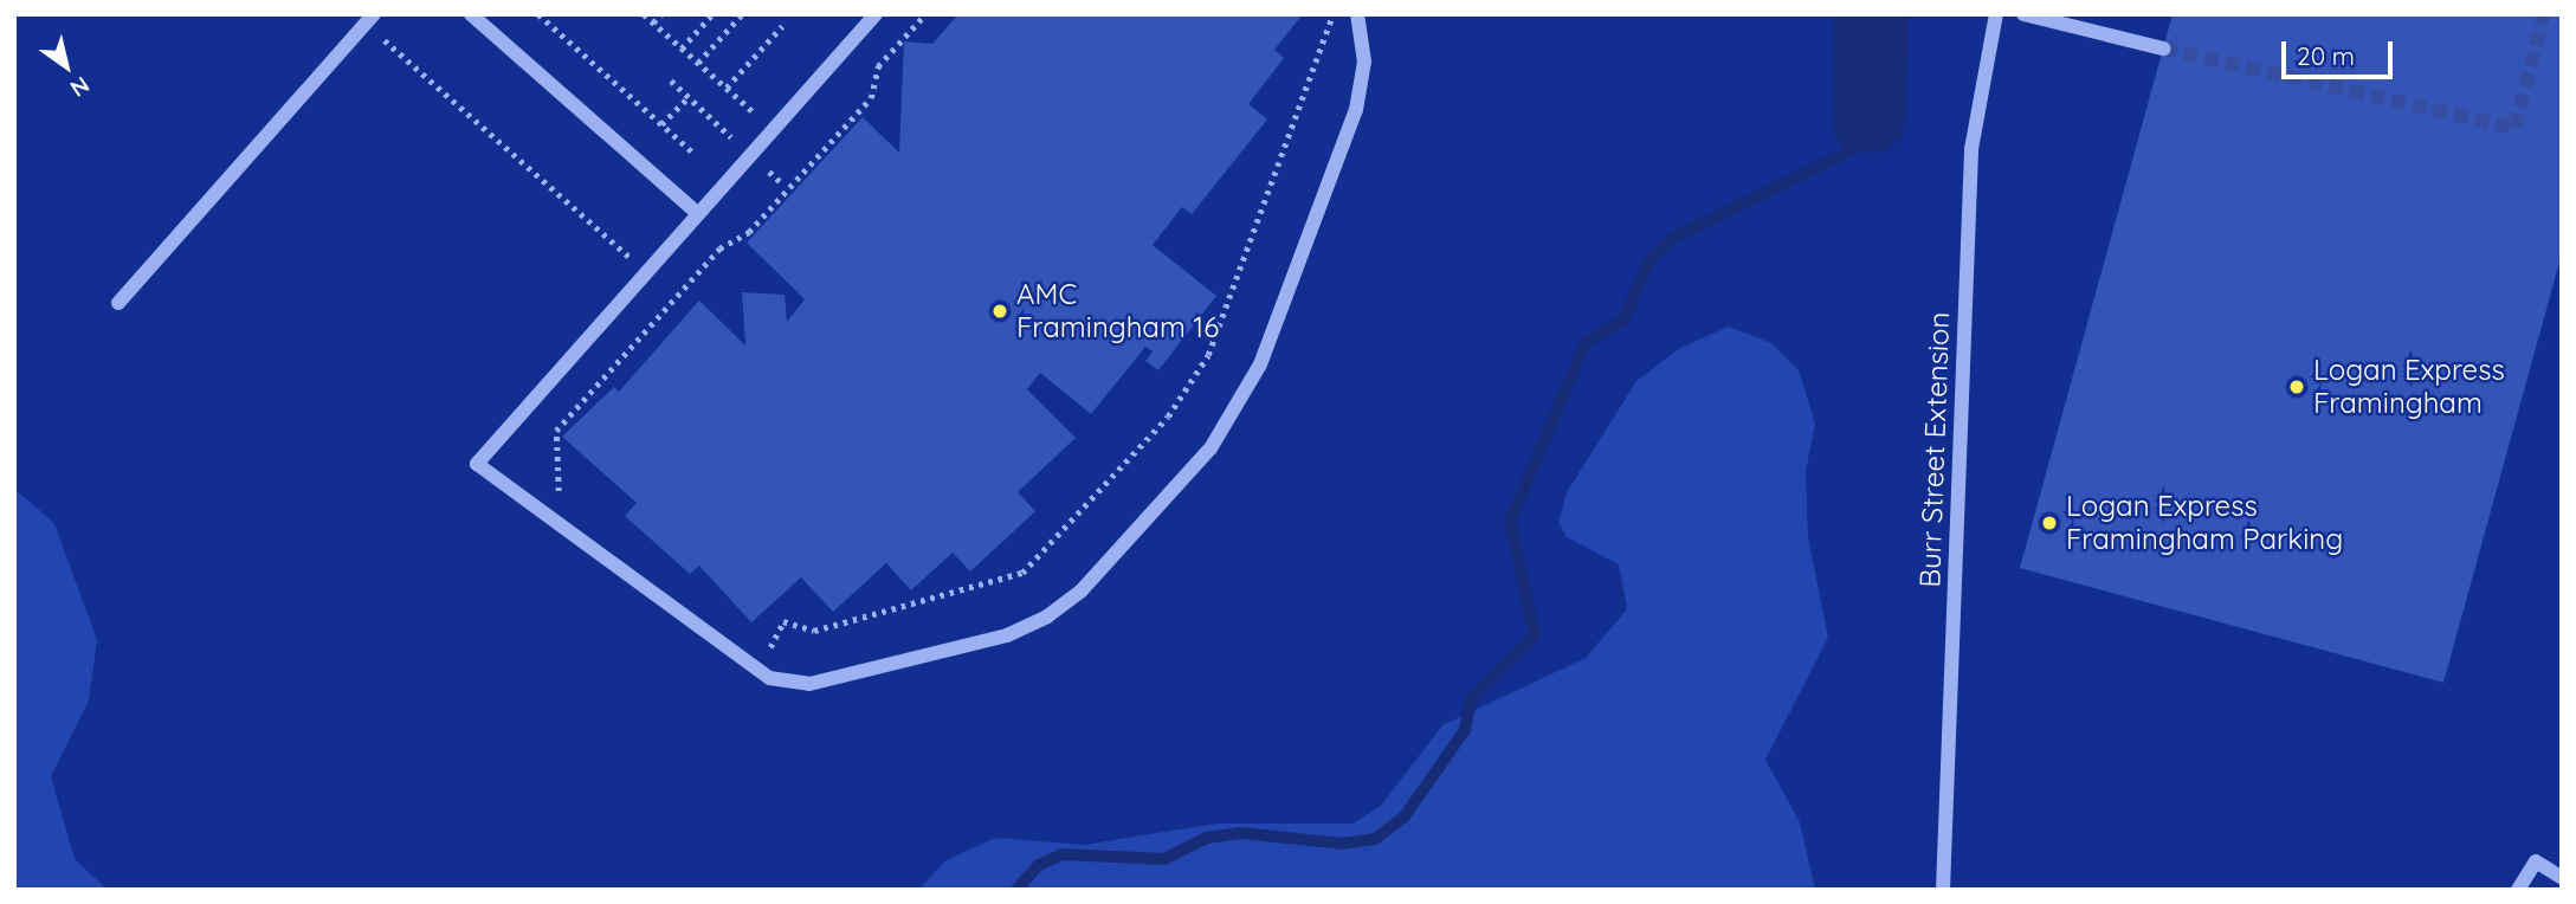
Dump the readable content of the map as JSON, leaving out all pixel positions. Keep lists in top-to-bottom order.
{
  "streets": {
    "street": ["Burr Street Extension"]
  },
  "places": ["AMC Framingham 16", "Logan Express Framingham", "Logan Express Framingham Parking"],
  "scale_bar": "20 m",
  "north": "bottom right"
}
